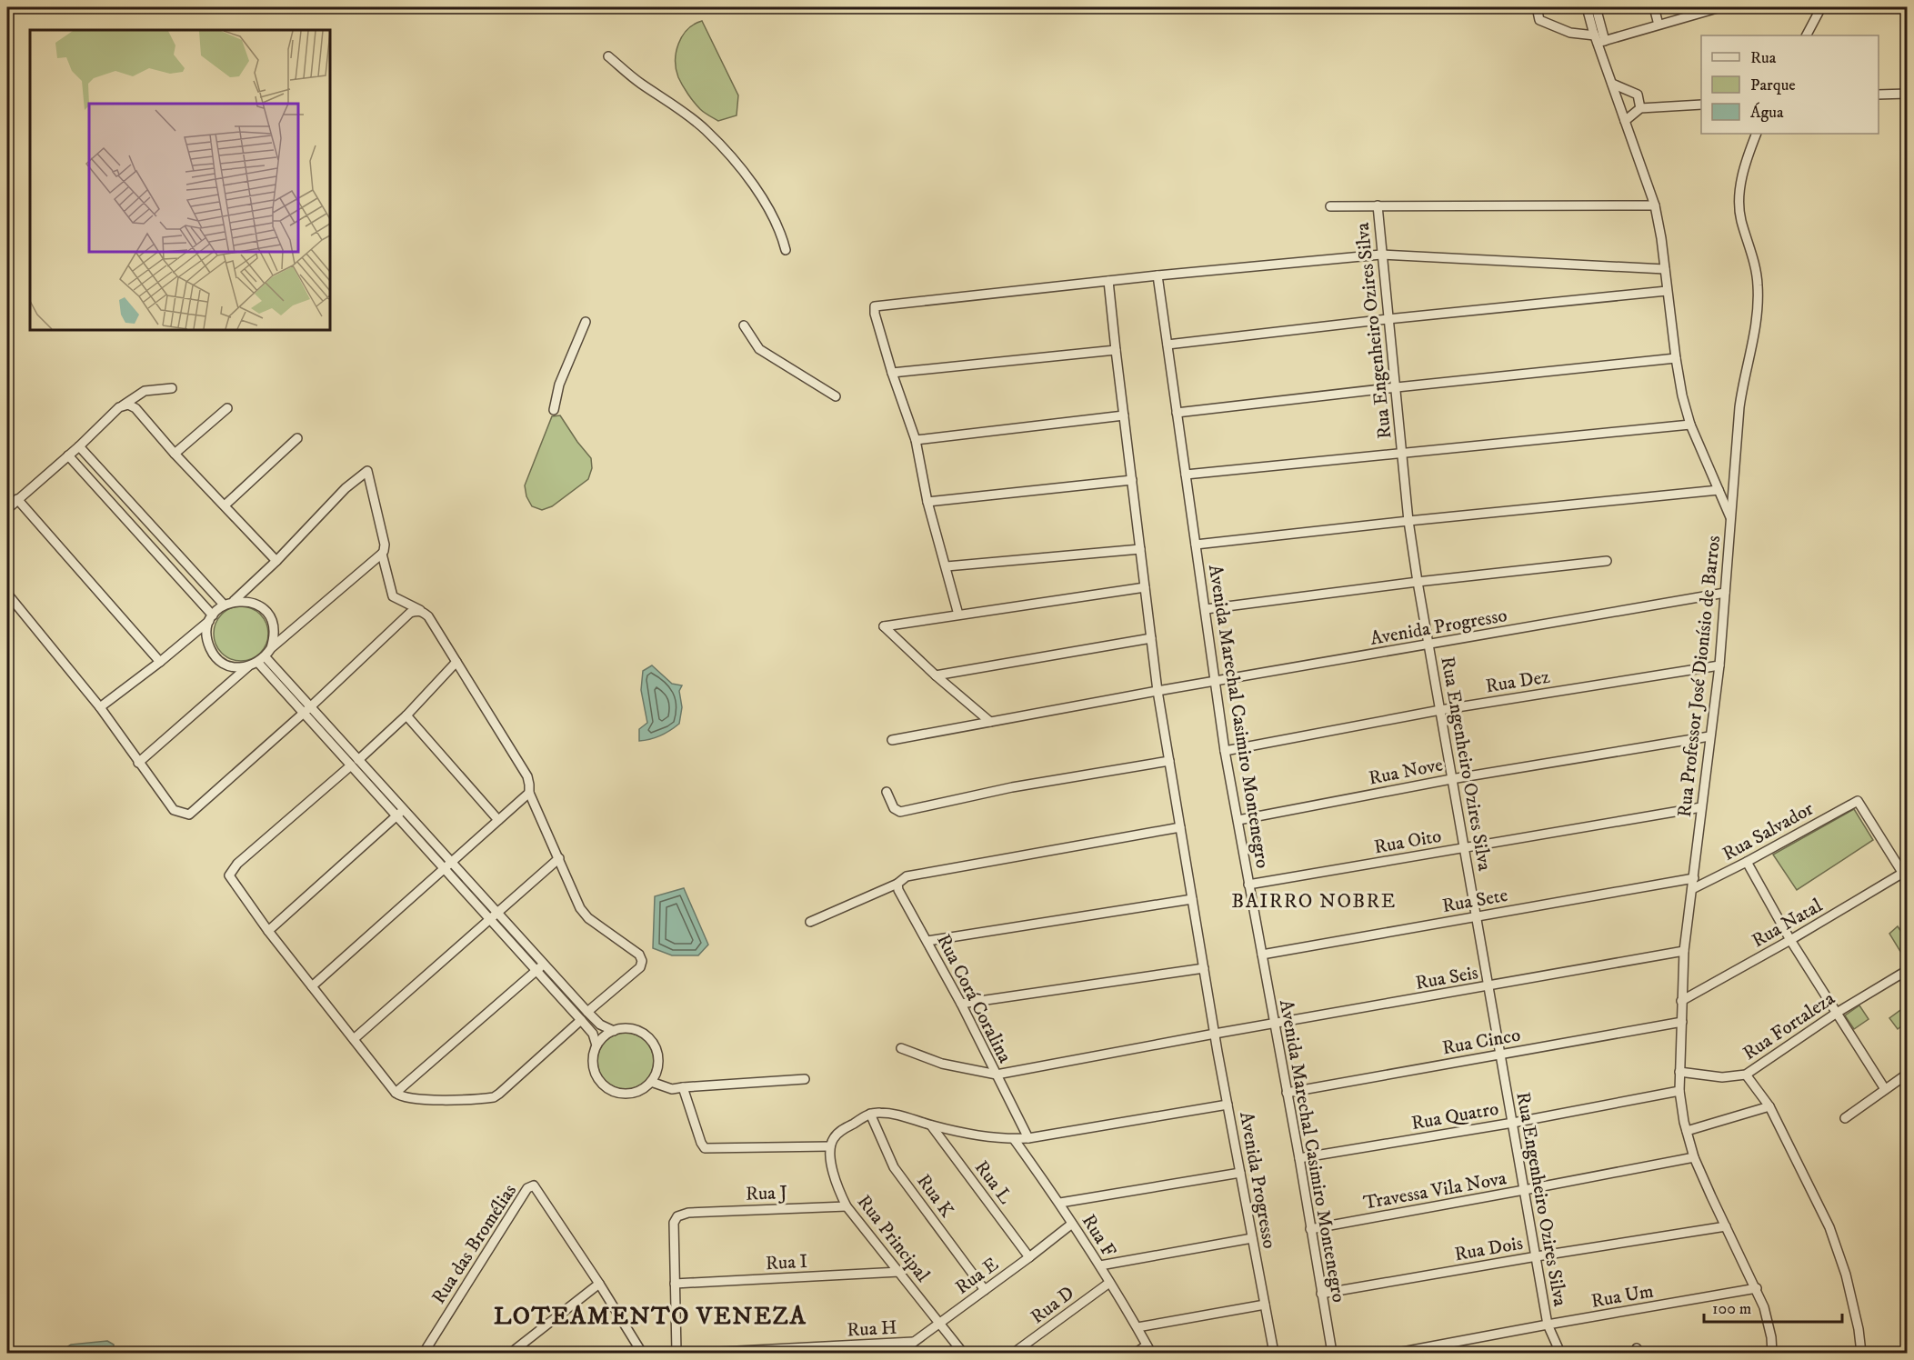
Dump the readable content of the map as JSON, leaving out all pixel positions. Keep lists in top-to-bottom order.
{
  "streets": {
    "street": [
      "Rua Engenheiro Ozires Silva",
      "Avenida Progresso",
      "Rua Professor José Dionísio de Barros",
      "Rua Dez",
      "Avenida Marechal Casimiro Montenegro",
      "Rua Nove",
      "Rua Salvador",
      "Rua Oito",
      "Rua Sete",
      "Rua Natal",
      "Rua Seis",
      "Rua Corá Coralina",
      "Rua Fortaleza",
      "Rua Cinco",
      "Rua Quatro",
      "Rua L",
      "Travessa Vila Nova",
      "Rua J",
      "Rua K",
      "Rua F",
      "Rua Principal",
      "Rua das Bromélias",
      "Rua Dois",
      "Rua I",
      "Rua E",
      "Rua Um",
      "Rua D",
      "Rua H"
    ]
  },
  "crossings": [
    ["Rua Engenheiro Ozires Silva", "Avenida Progresso"],
    ["Rua Engenheiro Ozires Silva", "Rua Dez"],
    ["Rua Engenheiro Ozires Silva", "Rua Nove"],
    ["Rua Engenheiro Ozires Silva", "Rua Oito"],
    ["Rua Engenheiro Ozires Silva", "Rua Sete"],
    ["Rua Engenheiro Ozires Silva", "Rua Seis"],
    ["Rua Engenheiro Ozires Silva", "Rua Cinco"],
    ["Rua Engenheiro Ozires Silva", "Rua Quatro"],
    ["Rua Engenheiro Ozires Silva", "Travessa Vila Nova"],
    ["Rua Engenheiro Ozires Silva", "Rua Dois"],
    ["Rua Engenheiro Ozires Silva", "Rua Um"],
    ["Avenida Progresso", "Rua Professor José Dionísio de Barros"],
    ["Avenida Progresso", "Avenida Marechal Casimiro Montenegro"],
    ["Avenida Progresso", "Rua Seis"],
    ["Rua Professor José Dionísio de Barros", "Rua Dez"],
    ["Rua Professor José Dionísio de Barros", "Rua Nove"],
    ["Rua Professor José Dionísio de Barros", "Rua Salvador"],
    ["Rua Professor José Dionísio de Barros", "Rua Oito"],
    ["Rua Professor José Dionísio de Barros", "Rua Sete"],
    ["Rua Professor José Dionísio de Barros", "Rua Natal"],
    ["Rua Professor José Dionísio de Barros", "Rua Seis"],
    ["Rua Professor José Dionísio de Barros", "Rua Fortaleza"],
    ["Rua Professor José Dionísio de Barros", "Rua Cinco"],
    ["Rua Professor José Dionísio de Barros", "Rua Quatro"],
    ["Rua Professor José Dionísio de Barros", "Travessa Vila Nova"],
    ["Rua Professor José Dionísio de Barros", "Rua Dois"],
    ["Rua Professor José Dionísio de Barros", "Rua Um"],
    ["Rua Dez", "Avenida Marechal Casimiro Montenegro"],
    ["Avenida Marechal Casimiro Montenegro", "Rua Nove"],
    ["Avenida Marechal Casimiro Montenegro", "Rua Oito"],
    ["Avenida Marechal Casimiro Montenegro", "Rua Sete"],
    ["Avenida Marechal Casimiro Montenegro", "Rua Seis"],
    ["Avenida Marechal Casimiro Montenegro", "Rua Cinco"],
    ["Avenida Marechal Casimiro Montenegro", "Rua Quatro"],
    ["Avenida Marechal Casimiro Montenegro", "Travessa Vila Nova"],
    ["Avenida Marechal Casimiro Montenegro", "Rua Dois"],
    ["Rua Salvador", "Rua Natal"],
    ["Rua Seis", "Rua Corá Coralina"],
    ["Rua L", "Rua E"],
    ["Rua J", "Rua Principal"],
    ["Rua J", "Rua I"],
    ["Rua K", "Rua E"],
    ["Rua F", "Rua E"],
    ["Rua F", "Rua D"],
    ["Rua Principal", "Rua I"],
    ["Rua Principal", "Rua E"],
    ["Rua E", "Rua H"]
  ],
  "districts": ["BAIRRO NOBRE", "LOTEAMENTO VENEZA"],
  "legend": ["Rua", "Parque", "Água"],
  "scale_bar": "100 m"
}
